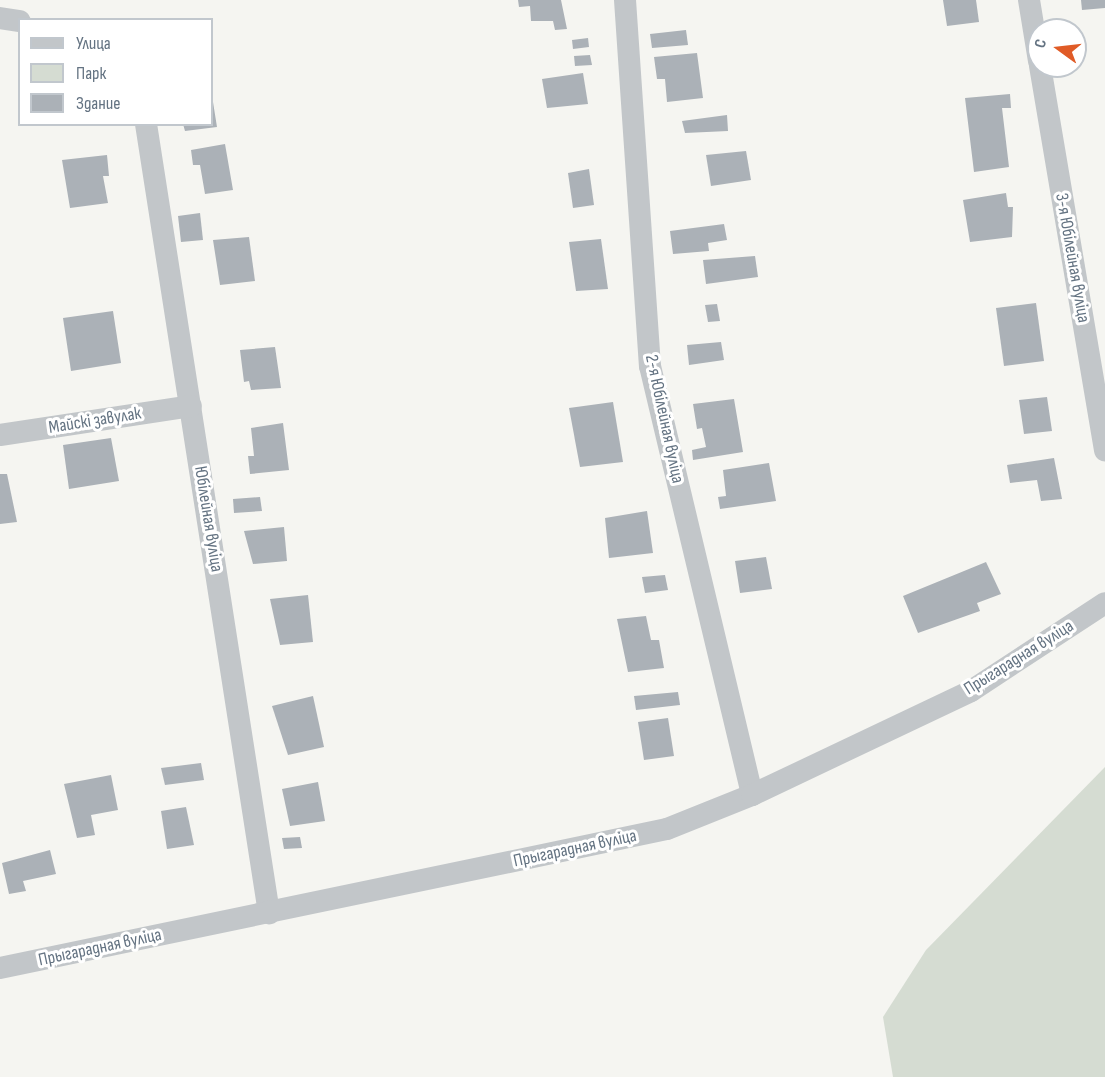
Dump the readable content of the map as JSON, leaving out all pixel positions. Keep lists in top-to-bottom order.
{
  "streets": {
    "street": [
      "3-я Юбілейная вуліца",
      "2-я Юбілейная вуліца",
      "Майскі завулак",
      "Юбілейная вуліца",
      "Прыгарадная вуліца"
    ]
  },
  "crossings": [
    ["2-я Юбілейная вуліца", "Прыгарадная вуліца"],
    ["Майскі завулак", "Юбілейная вуліца"],
    ["Юбілейная вуліца", "Прыгарадная вуліца"]
  ],
  "legend": ["Улица", "Парк", "Здание"],
  "north": "left"
}
